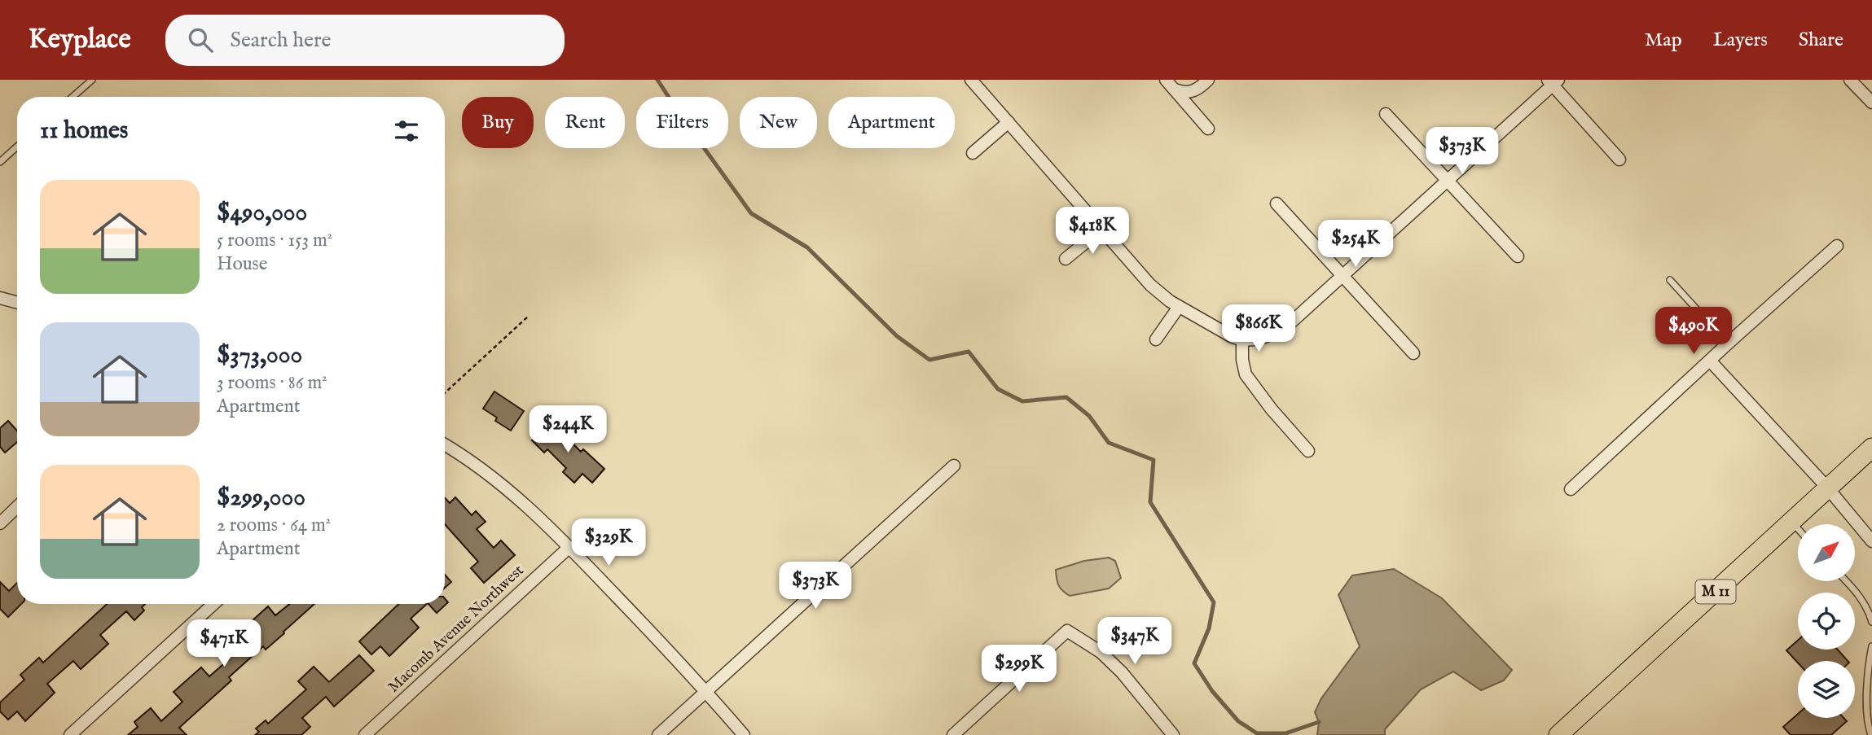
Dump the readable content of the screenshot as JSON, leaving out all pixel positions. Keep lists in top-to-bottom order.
{
  "streets": {
    "main road": ["M 11"],
    "street": ["Macomb Avenue Northwest"]
  },
  "north": "top right",
  "page": {
    "header": "Keyplace",
    "search": "Search here",
    "nav": ["Map", "Layers", "Share"],
    "chip": [
      "Buy",
      "Rent",
      "Filters",
      "New",
      "Apartment"
    ],
    "heading": "11 homes",
    "price": [
      "$373K",
      "$418K",
      "$254K",
      "$866K",
      "$490K",
      "$244K",
      "$329K",
      "$373K",
      "$347K",
      "$471K",
      "$299K"
    ],
    "list": [
      {
        "name": "$490,000",
        "note": "5 rooms · 153 m² · House"
      },
      {
        "name": "$373,000",
        "note": "3 rooms · 86 m² · Apartment"
      },
      {
        "name": "$299,000",
        "note": "2 rooms · 64 m² · Apartment"
      }
    ]
  }
}
